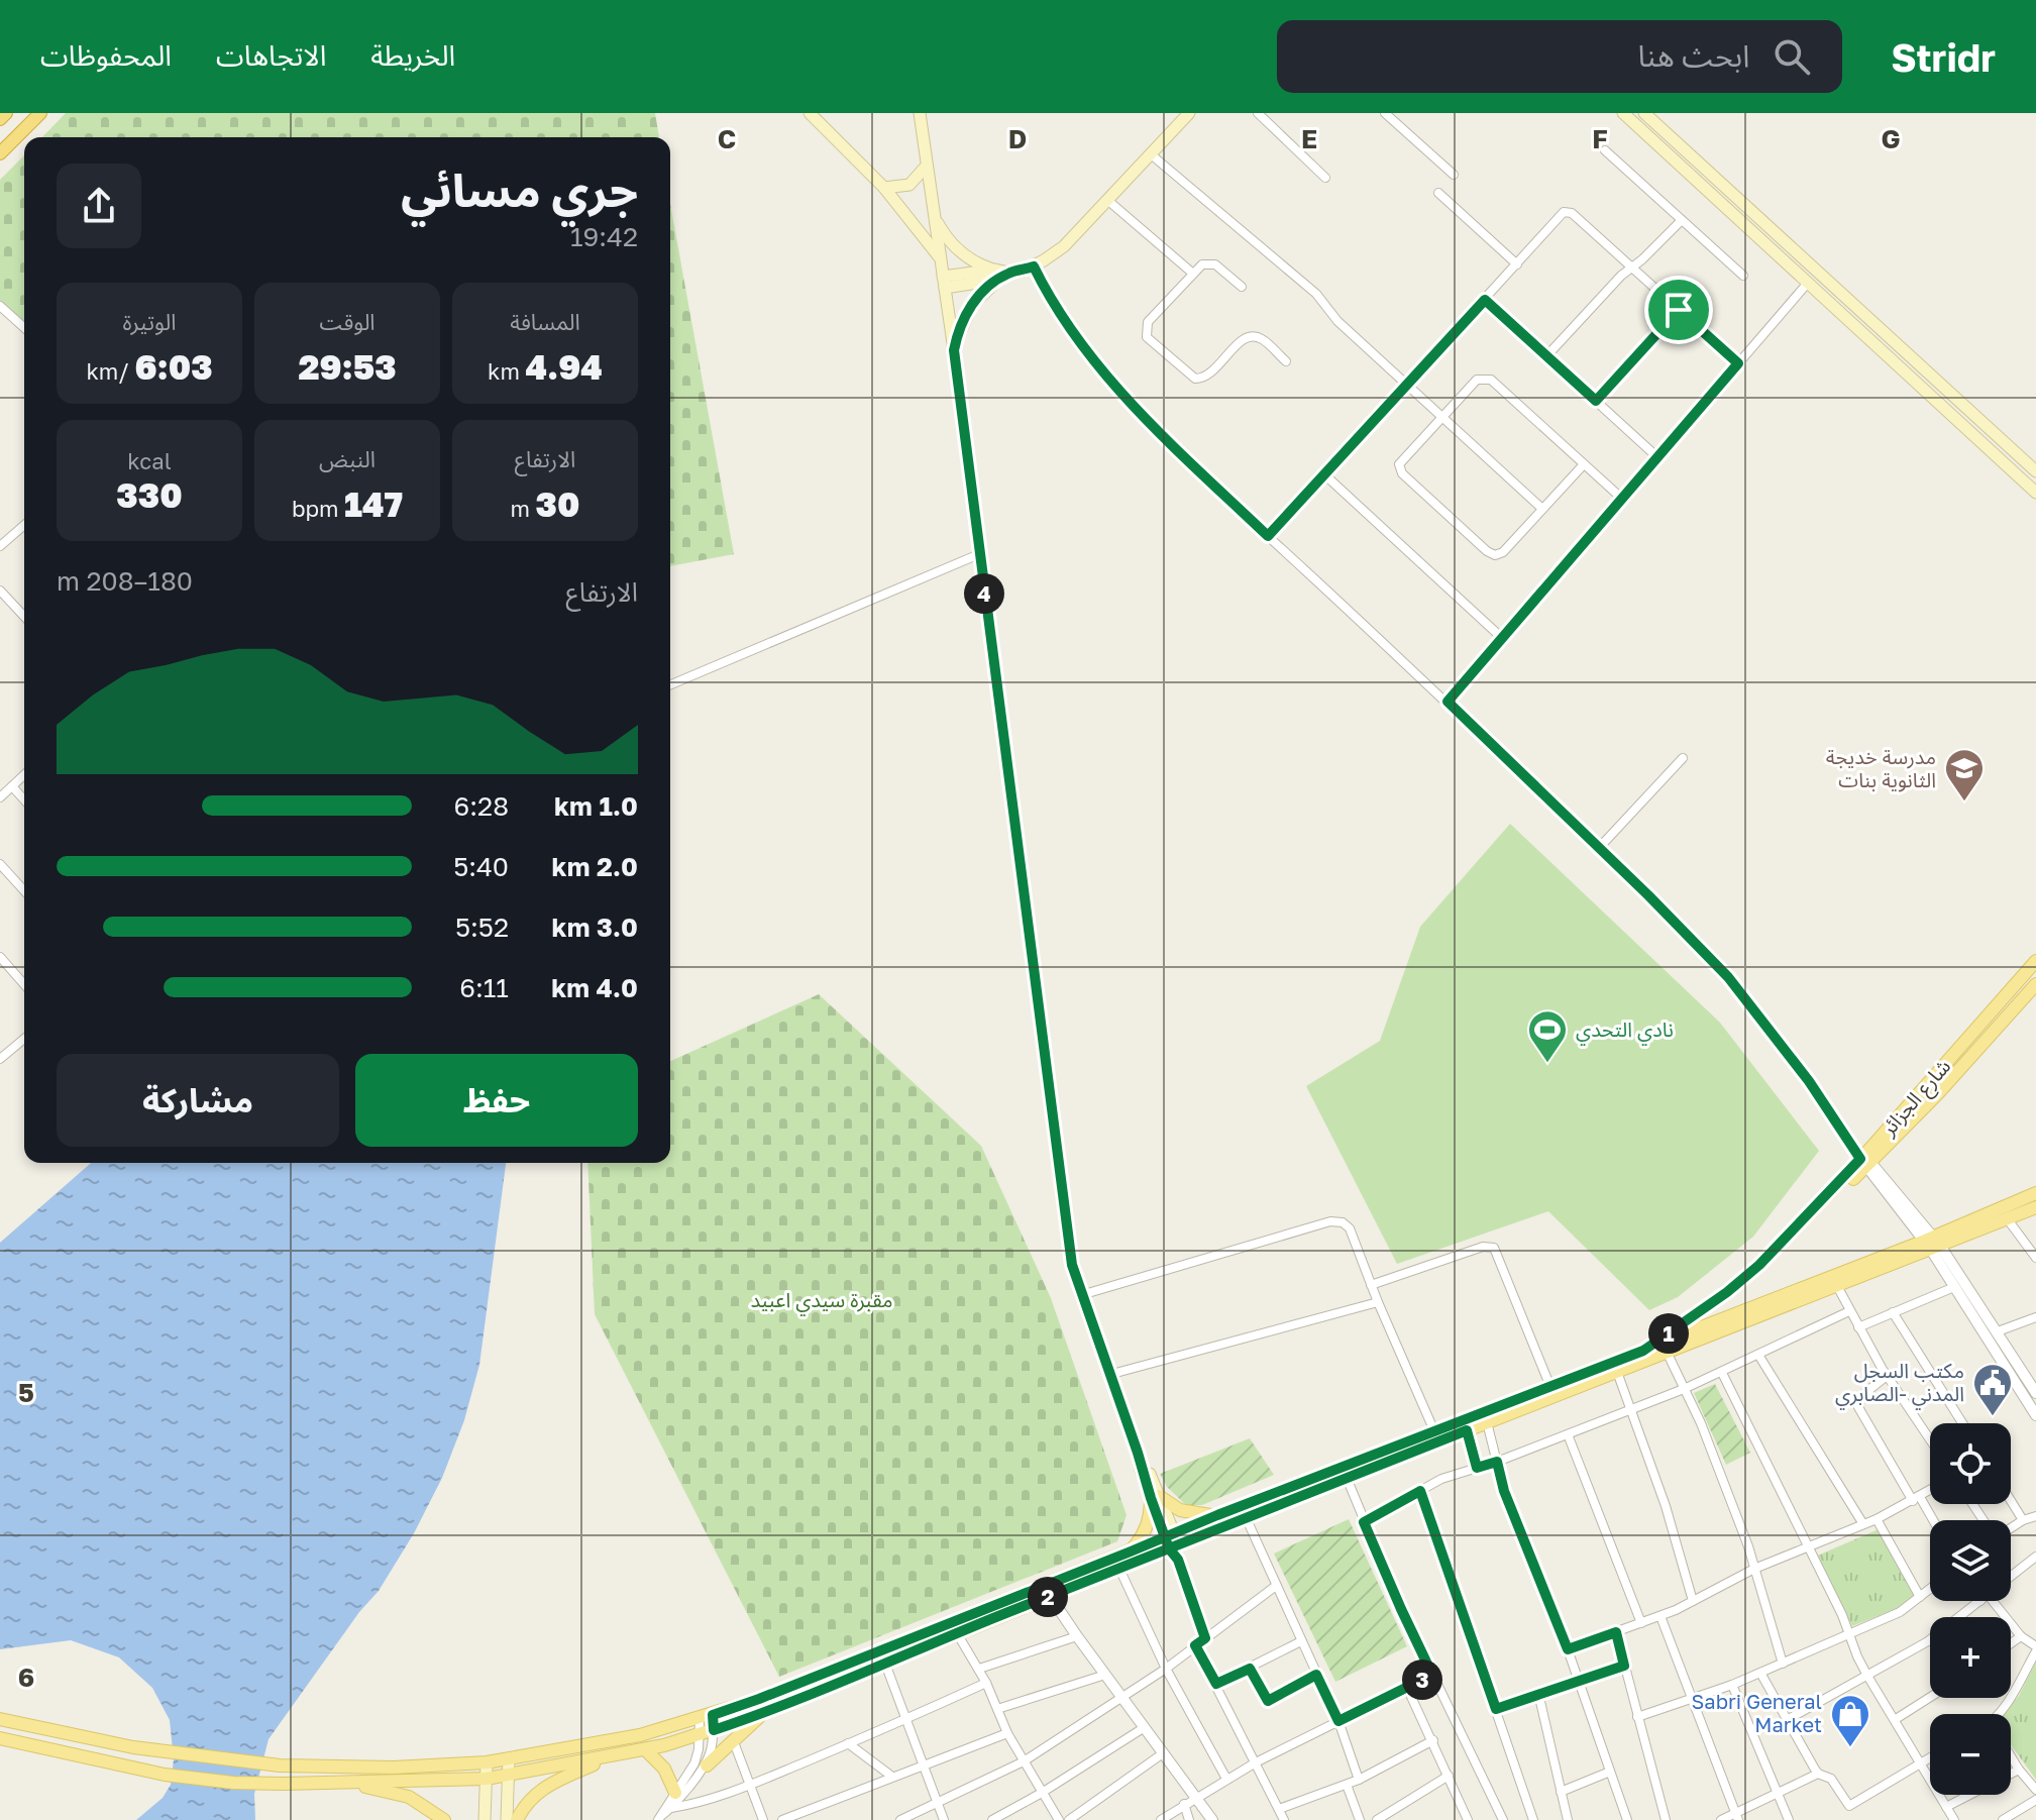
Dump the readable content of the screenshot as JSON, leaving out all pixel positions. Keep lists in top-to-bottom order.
{
  "streets": {
    "main road": ["شارع الجزائر"]
  },
  "parks": ["مقبرة سيدي اعبيد"],
  "places": {
    "school or university": ["مدرسة خديجة الثانوية بنات"],
    "sports": ["نادي التحدي"],
    "public building": ["مكتب السجل المدني -الصابري"],
    "shop": ["Sabri General Market"]
  },
  "page": {
    "header": "Stridr",
    "search": "ابحث هنا",
    "nav": ["الخريطة", "الاتجاهات", "المحفوظات"],
    "heading": ["جري مسائي", "19:42"],
    "stats": [
      ["المسافة", "4.94 km"],
      ["الوقت", "29:53"],
      ["الوتيرة", "6:03 /km"],
      ["الارتفاع", "30 m"],
      ["النبض", "147 bpm"],
      ["kcal", "330"]
    ],
    "chart": ["الارتفاع", "180–208 m"],
    "pins": [
      "4",
      "1",
      "2",
      "3"
    ],
    "list": [
      {
        "name": "1.0 km",
        "note": "6:28"
      },
      {
        "name": "2.0 km",
        "note": "5:40"
      },
      {
        "name": "3.0 km",
        "note": "5:52"
      },
      {
        "name": "4.0 km",
        "note": "6:11"
      }
    ],
    "buttons": ["حفظ", "مشاركة"],
    "map_buttons": ["+", "−"]
  },
  "grid": {
    "columns": [
      "C",
      "D",
      "E",
      "F",
      "G"
    ],
    "rows": ["5", "6"]
  }
}
